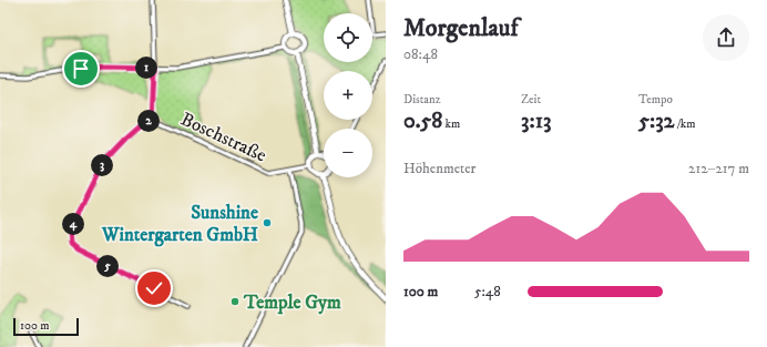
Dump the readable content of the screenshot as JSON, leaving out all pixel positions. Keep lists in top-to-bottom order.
{
  "streets": {
    "street": ["Boschstraße"]
  },
  "places": ["Sunshine Wintergarten GmbH", "Temple Gym"],
  "scale_bar": "100 m",
  "page": {
    "heading": ["Morgenlauf", "08:48"],
    "map_buttons": ["+", "−"],
    "pins": [
      "1",
      "2",
      "3",
      "4",
      "5"
    ],
    "stats": [
      ["Distanz", "0.58 km"],
      ["Zeit", "3:13"],
      ["Tempo", "5:32 /km"]
    ],
    "chart": ["Höhenmeter", "212–217 m"],
    "list": [
      {
        "name": "100 m",
        "note": "5:48"
      }
    ],
    "scale": "100 m"
  }
}
